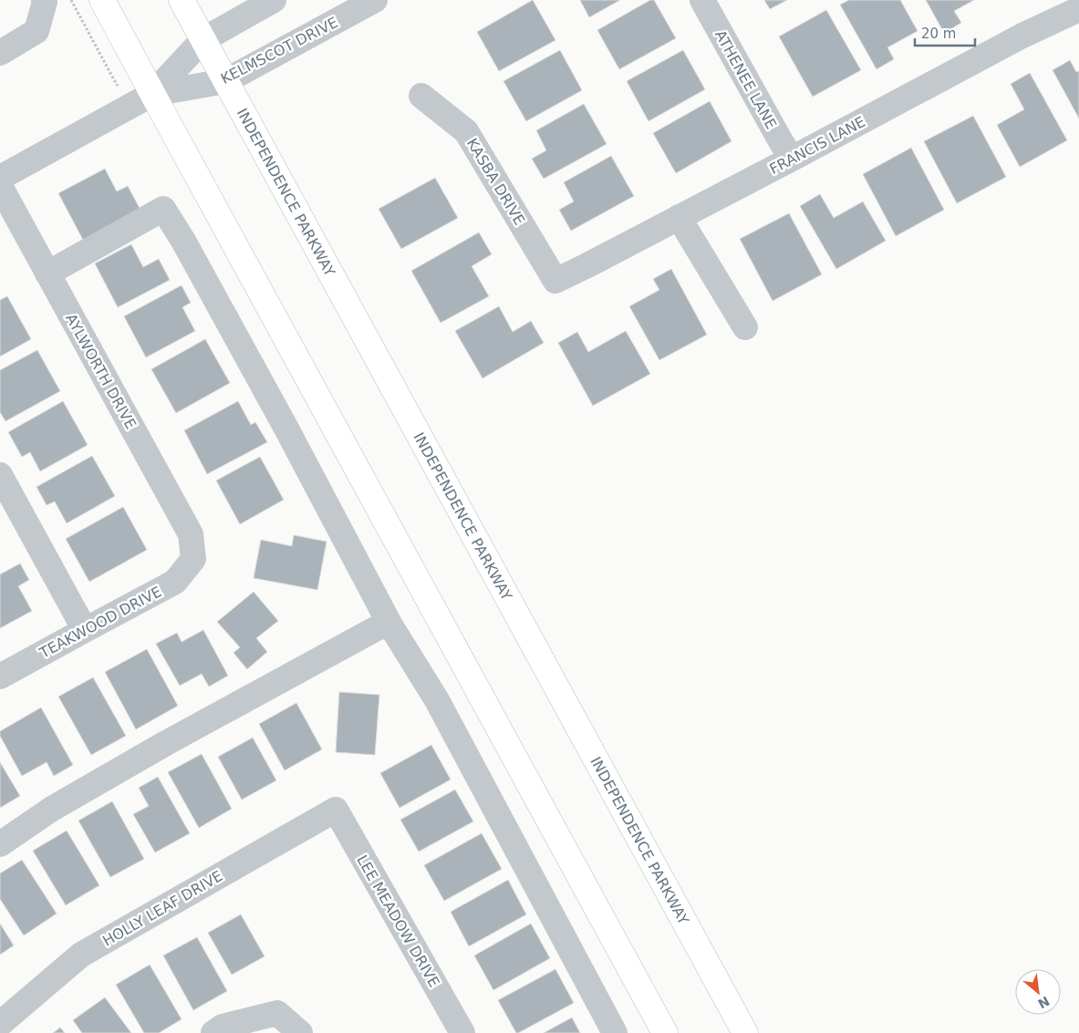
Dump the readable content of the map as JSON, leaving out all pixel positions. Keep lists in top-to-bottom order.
{
  "streets": {
    "main road": ["INDEPENDENCE PARKWAY"],
    "street": [
      "KELMSCOT DRIVE",
      "ATHENEE LANE",
      "FRANCIS LANE",
      "KASBA DRIVE",
      "AYLWORTH DRIVE",
      "TEAKWOOD DRIVE",
      "HOLLY LEAF DRIVE",
      "LEE MEADOW DRIVE"
    ]
  },
  "crossings": [
    ["KELMSCOT DRIVE", "INDEPENDENCE PARKWAY"],
    ["ATHENEE LANE", "FRANCIS LANE"],
    ["FRANCIS LANE", "KASBA DRIVE"],
    ["AYLWORTH DRIVE", "TEAKWOOD DRIVE"],
    ["HOLLY LEAF DRIVE", "LEE MEADOW DRIVE"]
  ],
  "scale_bar": "20 m",
  "north": "bottom right"
}
